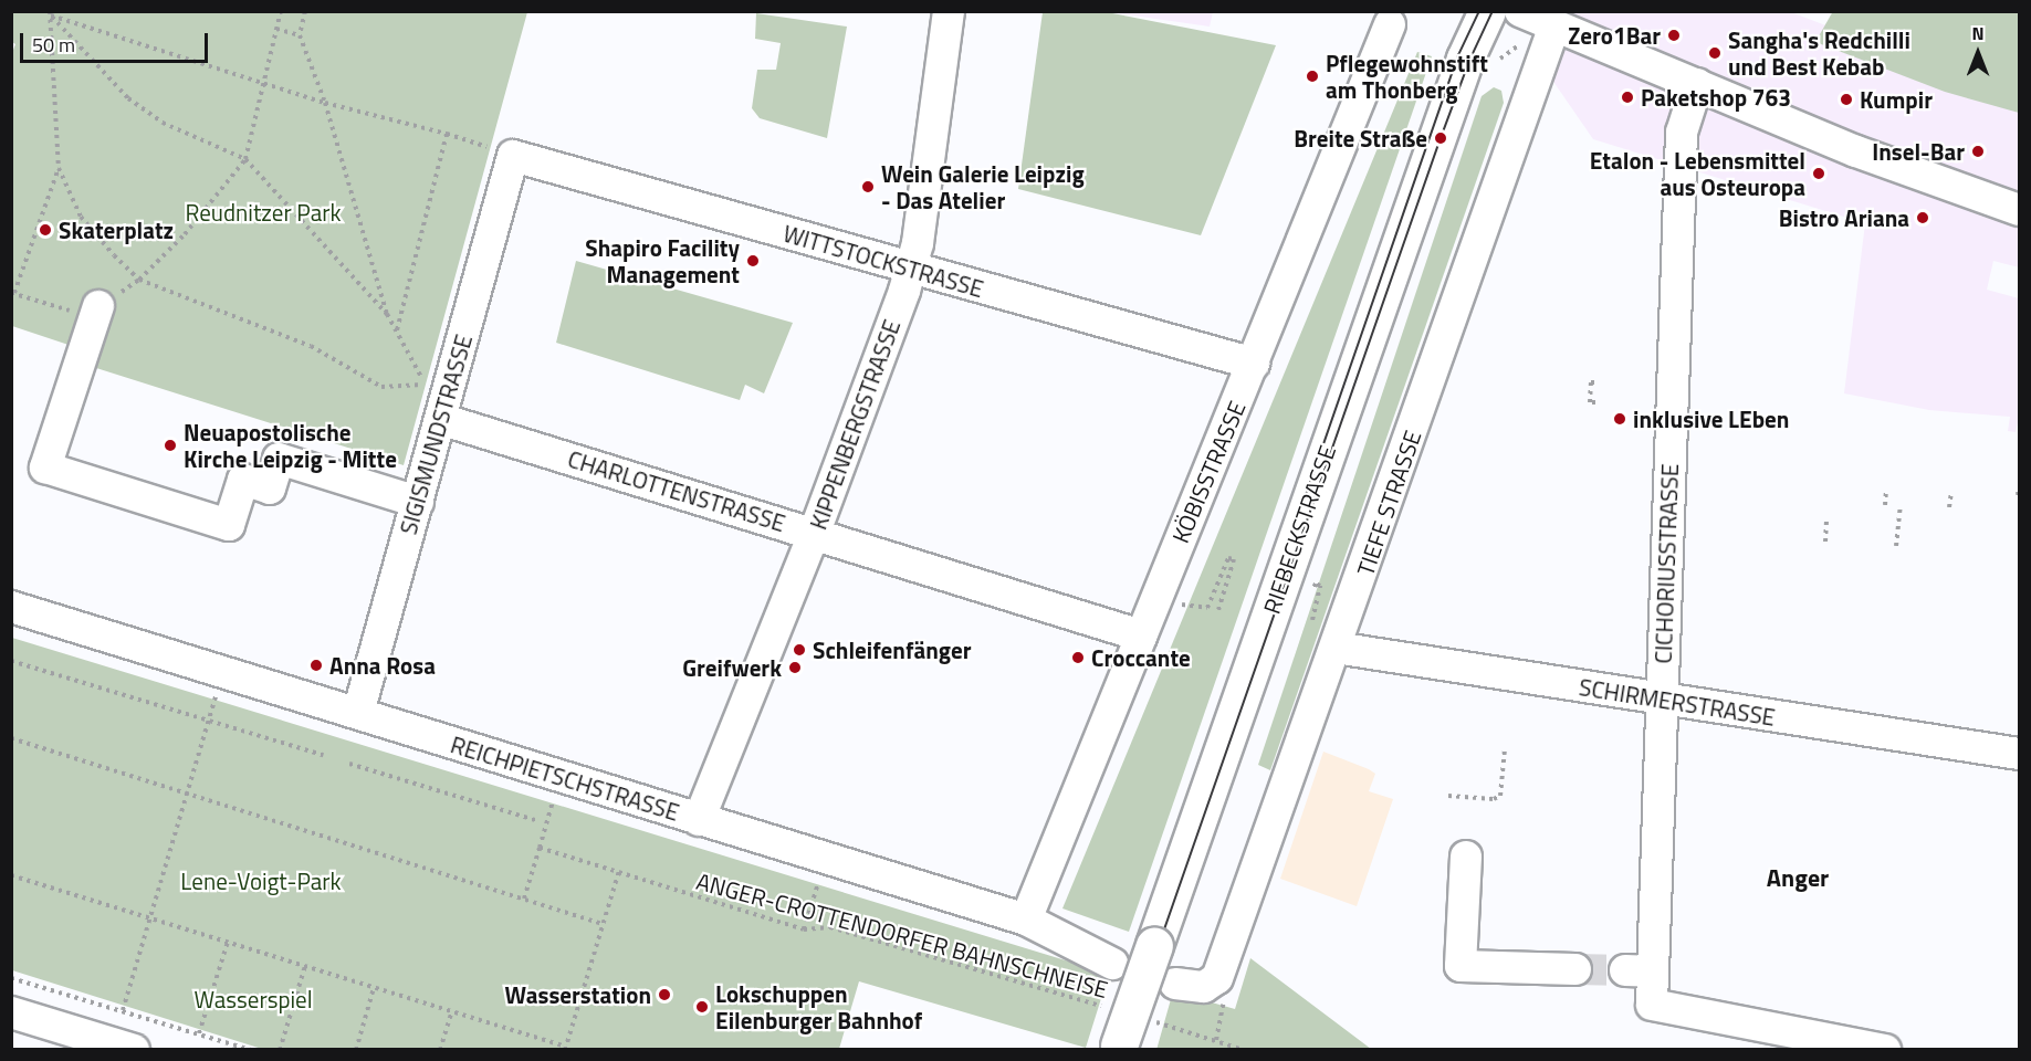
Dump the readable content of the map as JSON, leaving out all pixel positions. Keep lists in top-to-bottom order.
{
  "streets": {
    "main road": ["RIEBECKSTRASSE"],
    "street": [
      "WITTSTOCKSTRASSE",
      "KIPPENBERGSTRASSE",
      "SIGISMUNDSTRASSE",
      "KÖBISSTRASSE",
      "CHARLOTTENSTRASSE",
      "TIEFE STRASSE",
      "CICHORIUSSTRASSE",
      "SCHIRMERSTRASSE",
      "REICHPIETSCHSTRASSE"
    ],
    "path": ["ANGER-CROTTENDORFER BAHNSCHNEISE"]
  },
  "crossings": [
    ["WITTSTOCKSTRASSE", "KIPPENBERGSTRASSE"],
    ["WITTSTOCKSTRASSE", "SIGISMUNDSTRASSE"],
    ["WITTSTOCKSTRASSE", "KÖBISSTRASSE"],
    ["KIPPENBERGSTRASSE", "CHARLOTTENSTRASSE"],
    ["KIPPENBERGSTRASSE", "REICHPIETSCHSTRASSE"],
    ["SIGISMUNDSTRASSE", "CHARLOTTENSTRASSE"],
    ["SIGISMUNDSTRASSE", "REICHPIETSCHSTRASSE"],
    ["KÖBISSTRASSE", "CHARLOTTENSTRASSE"],
    ["KÖBISSTRASSE", "REICHPIETSCHSTRASSE"],
    ["TIEFE STRASSE", "SCHIRMERSTRASSE"],
    ["CICHORIUSSTRASSE", "SCHIRMERSTRASSE"]
  ],
  "districts": ["Anger"],
  "parks": ["Reudnitzer Park", "Lene-Voigt-Park", "Wasserspiel"],
  "places": [
    "Zero1Bar",
    "Sangha's Redchilli und Best Kebab",
    "Pflegewohnstift am Thonberg",
    "Paketshop 763",
    "Kumpir",
    "Breite Straße",
    "Insel-Bar",
    "Etalon - Lebensmittel aus Osteuropa",
    "Wein Galerie Leipzig - Das Atelier",
    "Bistro Ariana",
    "Skaterplatz",
    "Shapiro Facility Management",
    "inklusive LEben",
    "Neuapostolische Kirche Leipzig - Mitte",
    "Schleifenfänger",
    "Croccante",
    "Anna Rosa",
    "Greifwerk",
    "Wasserstation",
    "Lokschuppen Eilenburger Bahnhof"
  ],
  "scale_bar": "50 m",
  "north": "top"
}
